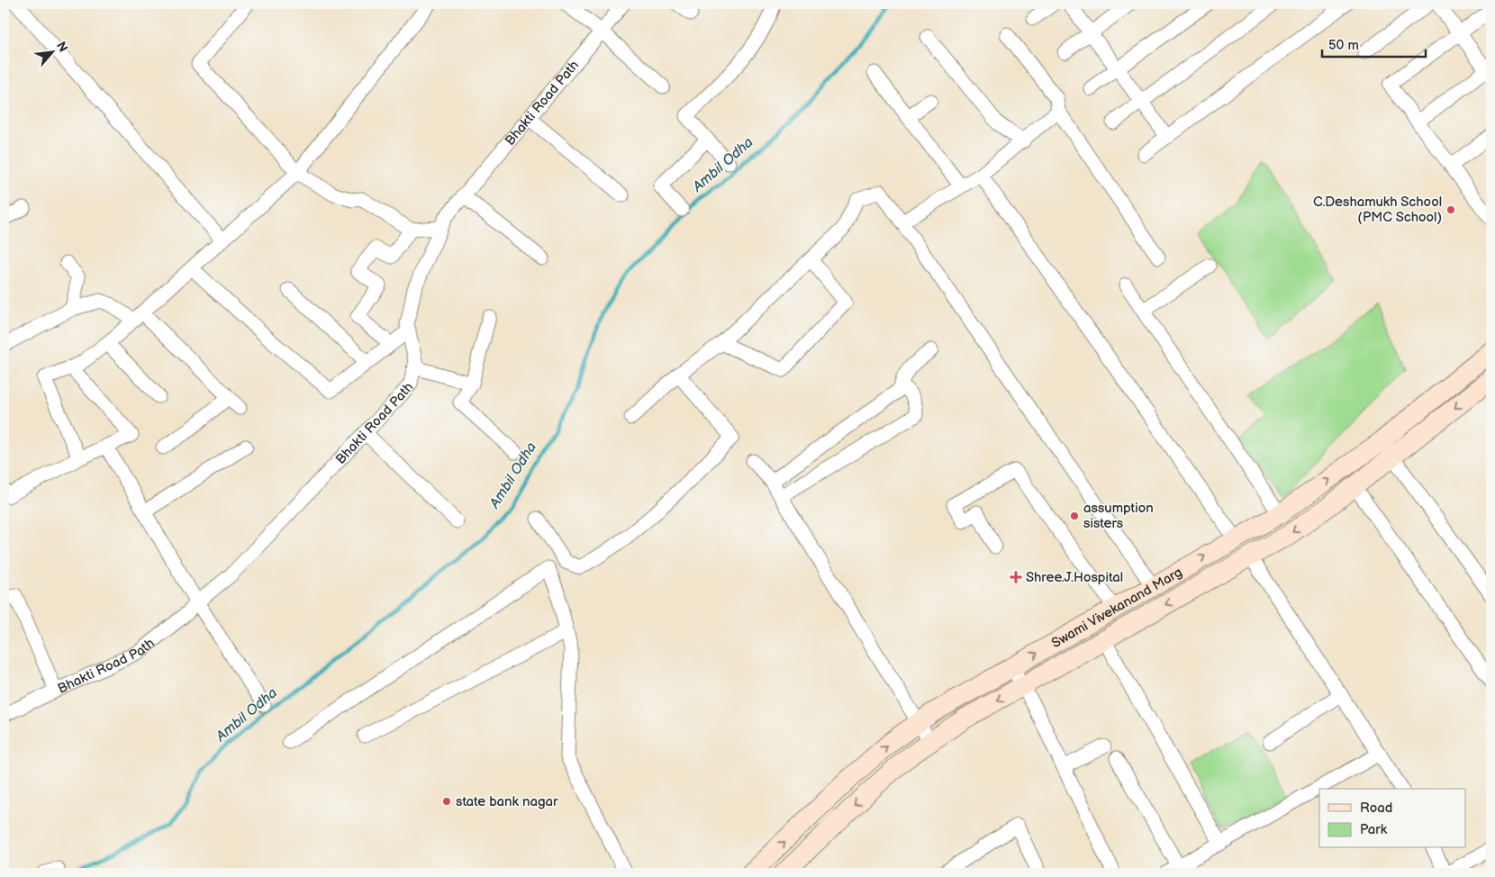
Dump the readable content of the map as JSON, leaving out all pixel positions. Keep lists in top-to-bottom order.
{
  "streets": {
    "main road": ["Swami Vivekanand Marg"],
    "street": ["Bhakti Road Path"]
  },
  "water": ["Ambil Odha"],
  "places": {
    "other": ["C.Deshamukh School (PMC School)", "assumption sisters", "state bank nagar"],
    "health": ["Shree.J.Hospital"]
  },
  "legend": ["Road", "Park"],
  "scale_bar": "50 m",
  "north": "top right"
}
